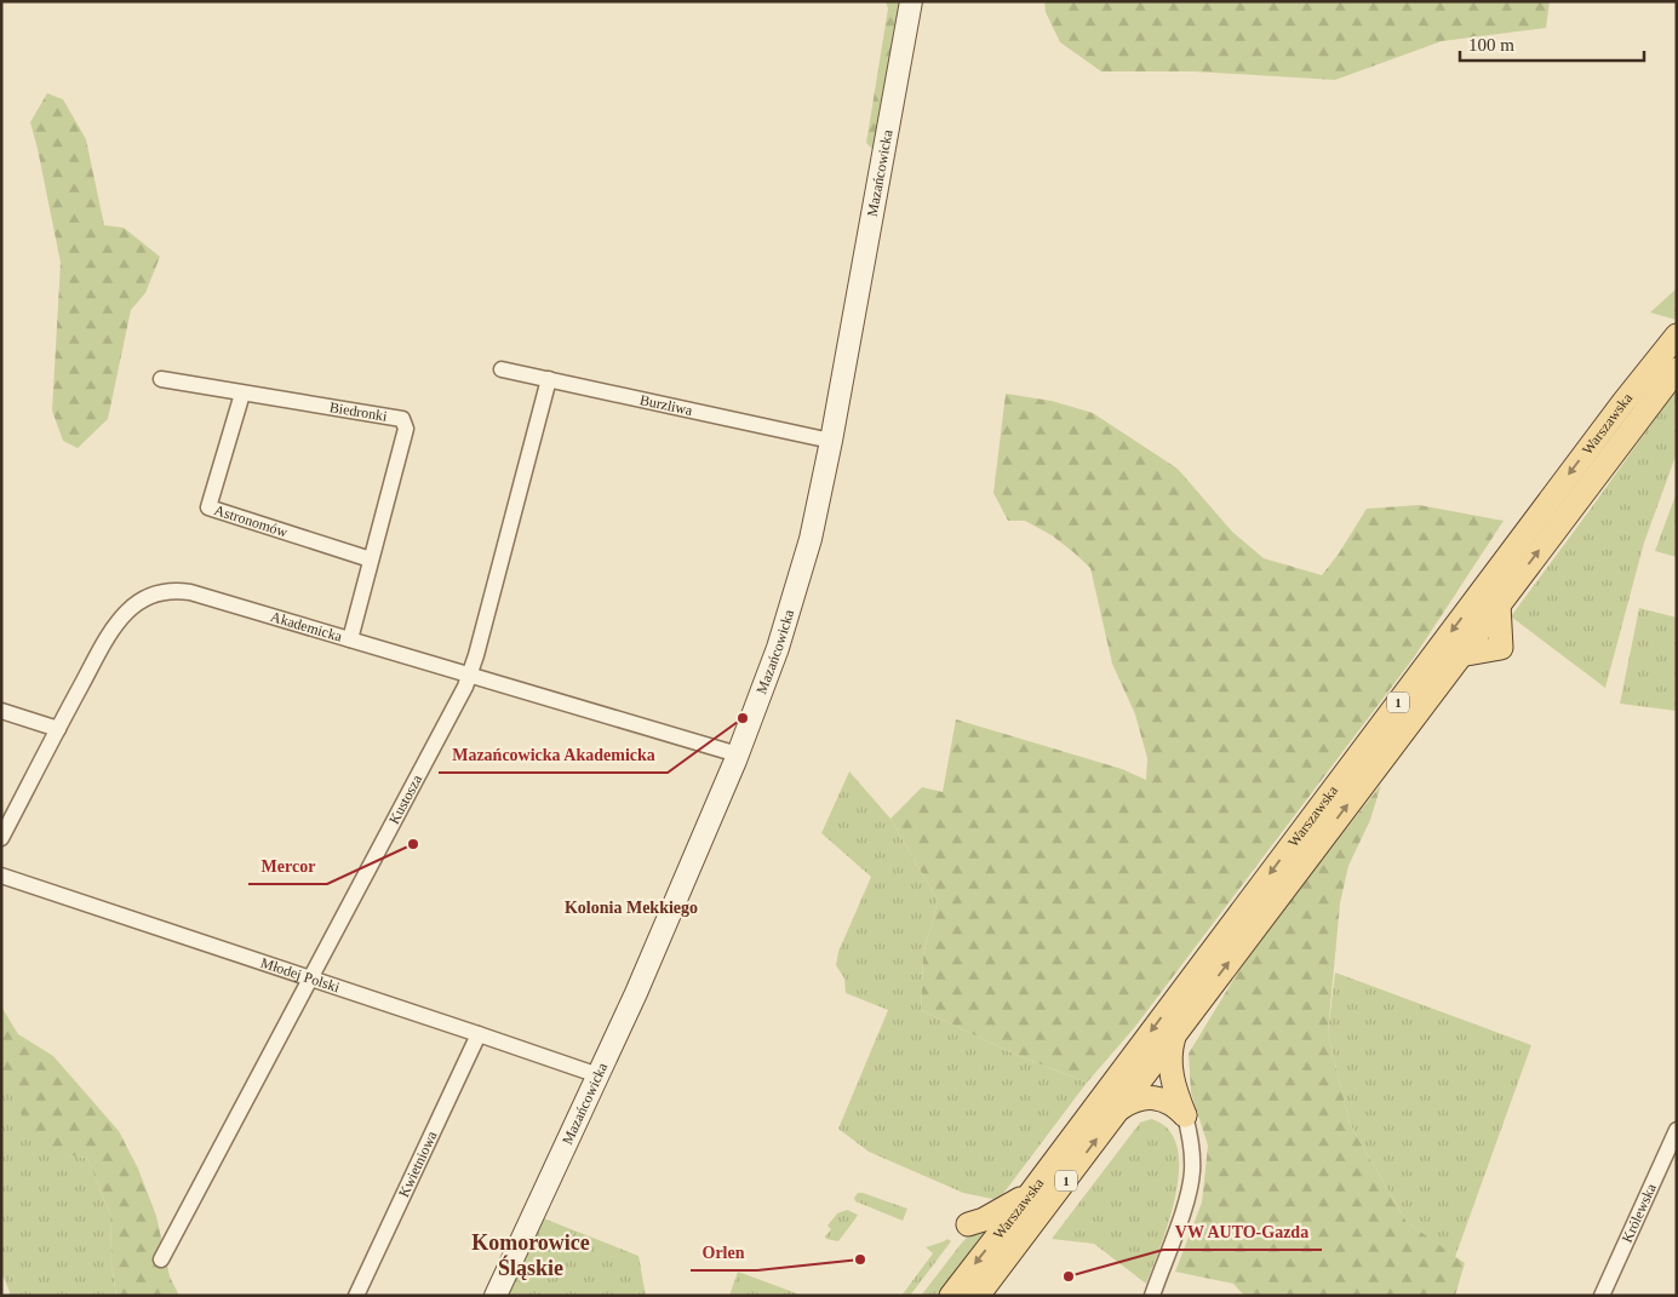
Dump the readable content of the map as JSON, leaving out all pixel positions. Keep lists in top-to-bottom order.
{
  "streets": {
    "main road": ["Warszawska", "1"],
    "street": [
      "Mazańcowicka",
      "Burzliwa",
      "Biedronki",
      "Astronomów",
      "Akademicka",
      "Kustosza",
      "Młodej Polski",
      "Kwietniowa",
      "Królewska"
    ]
  },
  "crossings": [
    ["Mazańcowicka", "Burzliwa"],
    ["Mazańcowicka", "Akademicka"],
    ["Mazańcowicka", "Młodej Polski"],
    ["Burzliwa", "Kustosza"],
    ["Biedronki", "Astronomów"],
    ["Biedronki", "Akademicka"],
    ["Akademicka", "Kustosza"],
    ["Kustosza", "Młodej Polski"],
    ["Młodej Polski", "Kwietniowa"]
  ],
  "districts": ["Kolonia Mekkiego", "Komorowice Śląskie"],
  "places": [
    "Mazańcowicka Akademicka",
    "Mercor",
    "Orlen",
    "VW AUTO-Gazda"
  ],
  "scale_bar": "100 m"
}
